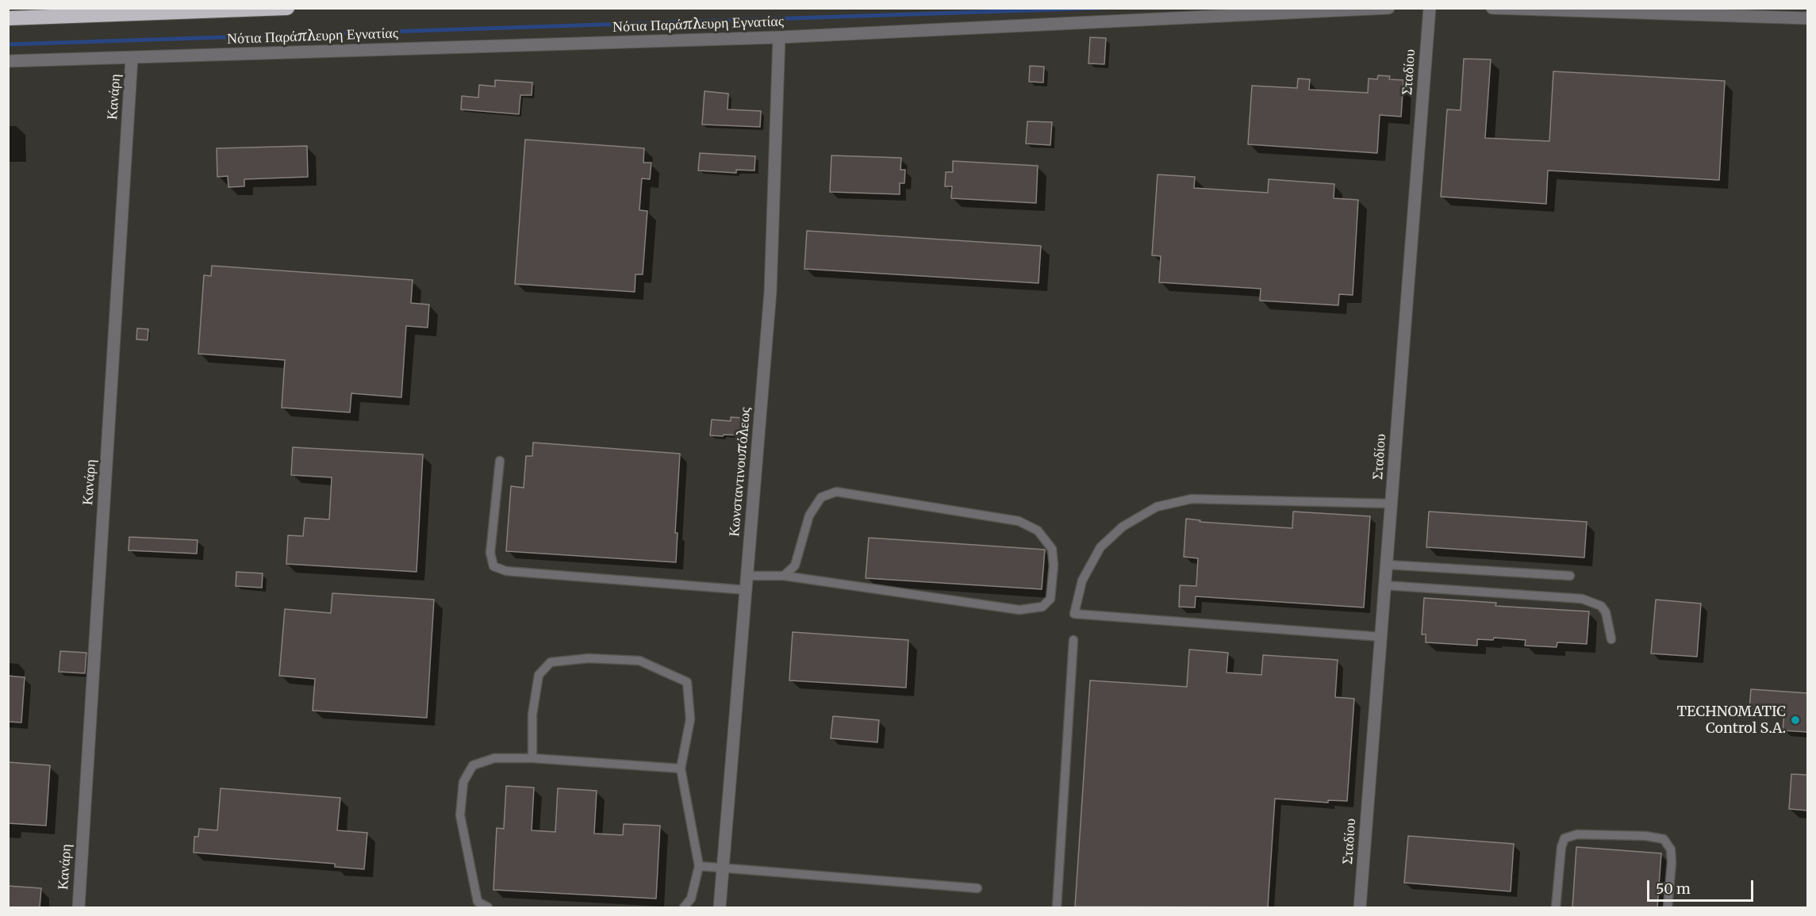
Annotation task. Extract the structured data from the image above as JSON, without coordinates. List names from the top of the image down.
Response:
{
  "streets": {
    "street": [
      "Νότια Παράπλευρη Εγνατίας",
      "Σταδίου",
      "Κανάρη",
      "Κωνσταντινουπόλεως"
    ]
  },
  "crossings": [
    ["Νότια Παράπλευρη Εγνατίας", "Κανάρη"],
    ["Νότια Παράπλευρη Εγνατίας", "Κωνσταντινουπόλεως"]
  ],
  "places": ["TECHNOMATIC Control S.A."],
  "scale_bar": "50 m"
}
